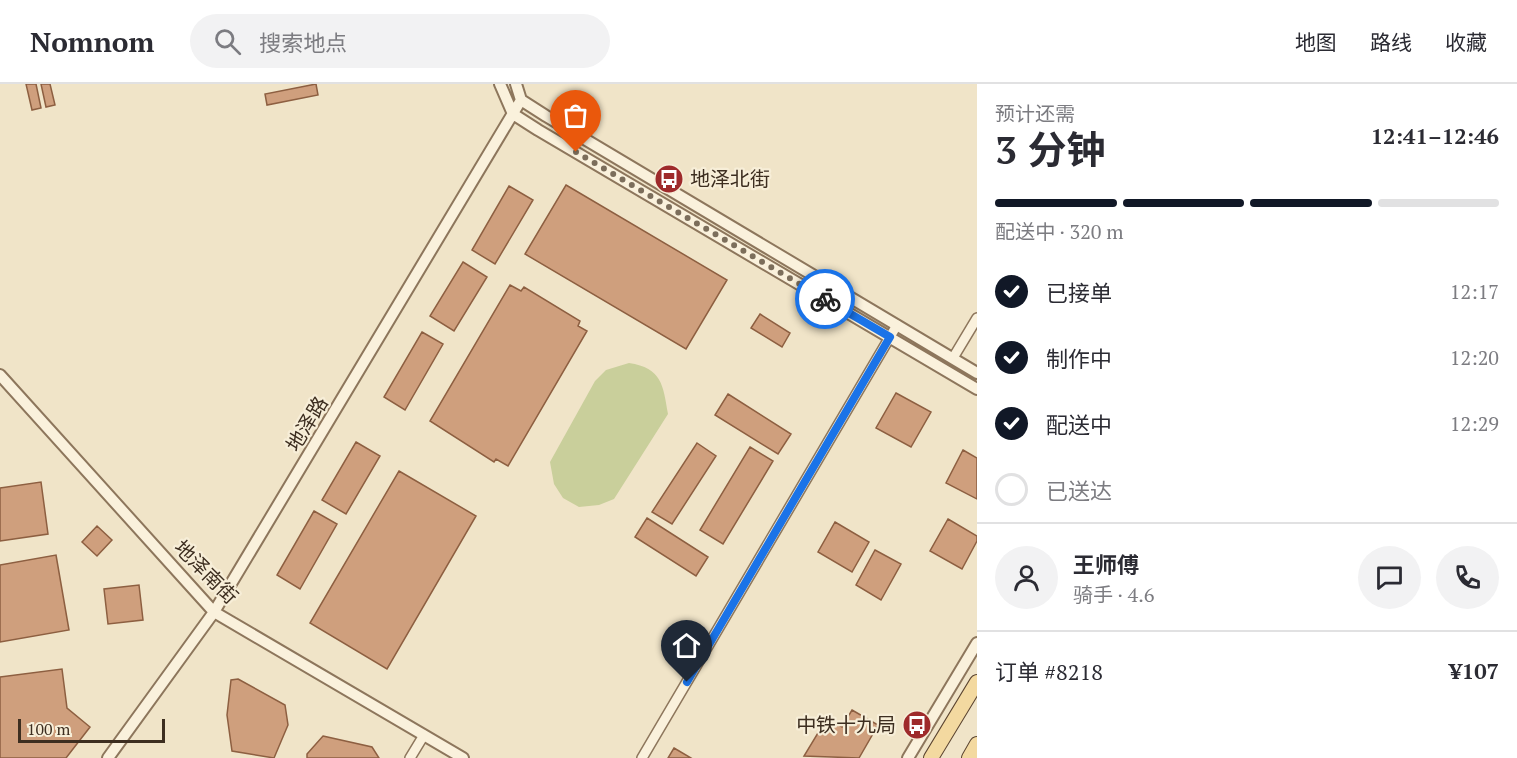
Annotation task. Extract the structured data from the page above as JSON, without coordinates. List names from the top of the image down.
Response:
{
  "streets": {
    "street": ["地泽路", "地泽南街"]
  },
  "crossings": [
    ["地泽路", "地泽南街"]
  ],
  "places": {
    "bus stop": ["地泽北街", "中铁十九局"]
  },
  "scale_bar": "100 m",
  "page": {
    "header": "Nomnom",
    "search": "搜索地点",
    "nav": ["地图", "路线", "收藏"],
    "heading": ["3 分钟", "预计还需", "12:41–12:46"],
    "panel": [
      "王师傅",
      "骑手 · 4.6",
      "订单 #8218",
      "¥107"
    ],
    "bar": "配送中 · 320 m",
    "list": [
      ["已接单", "12:17"],
      ["制作中", "12:20"],
      ["配送中", "12:29"],
      "已送达"
    ],
    "scale": "100 m"
  }
}
